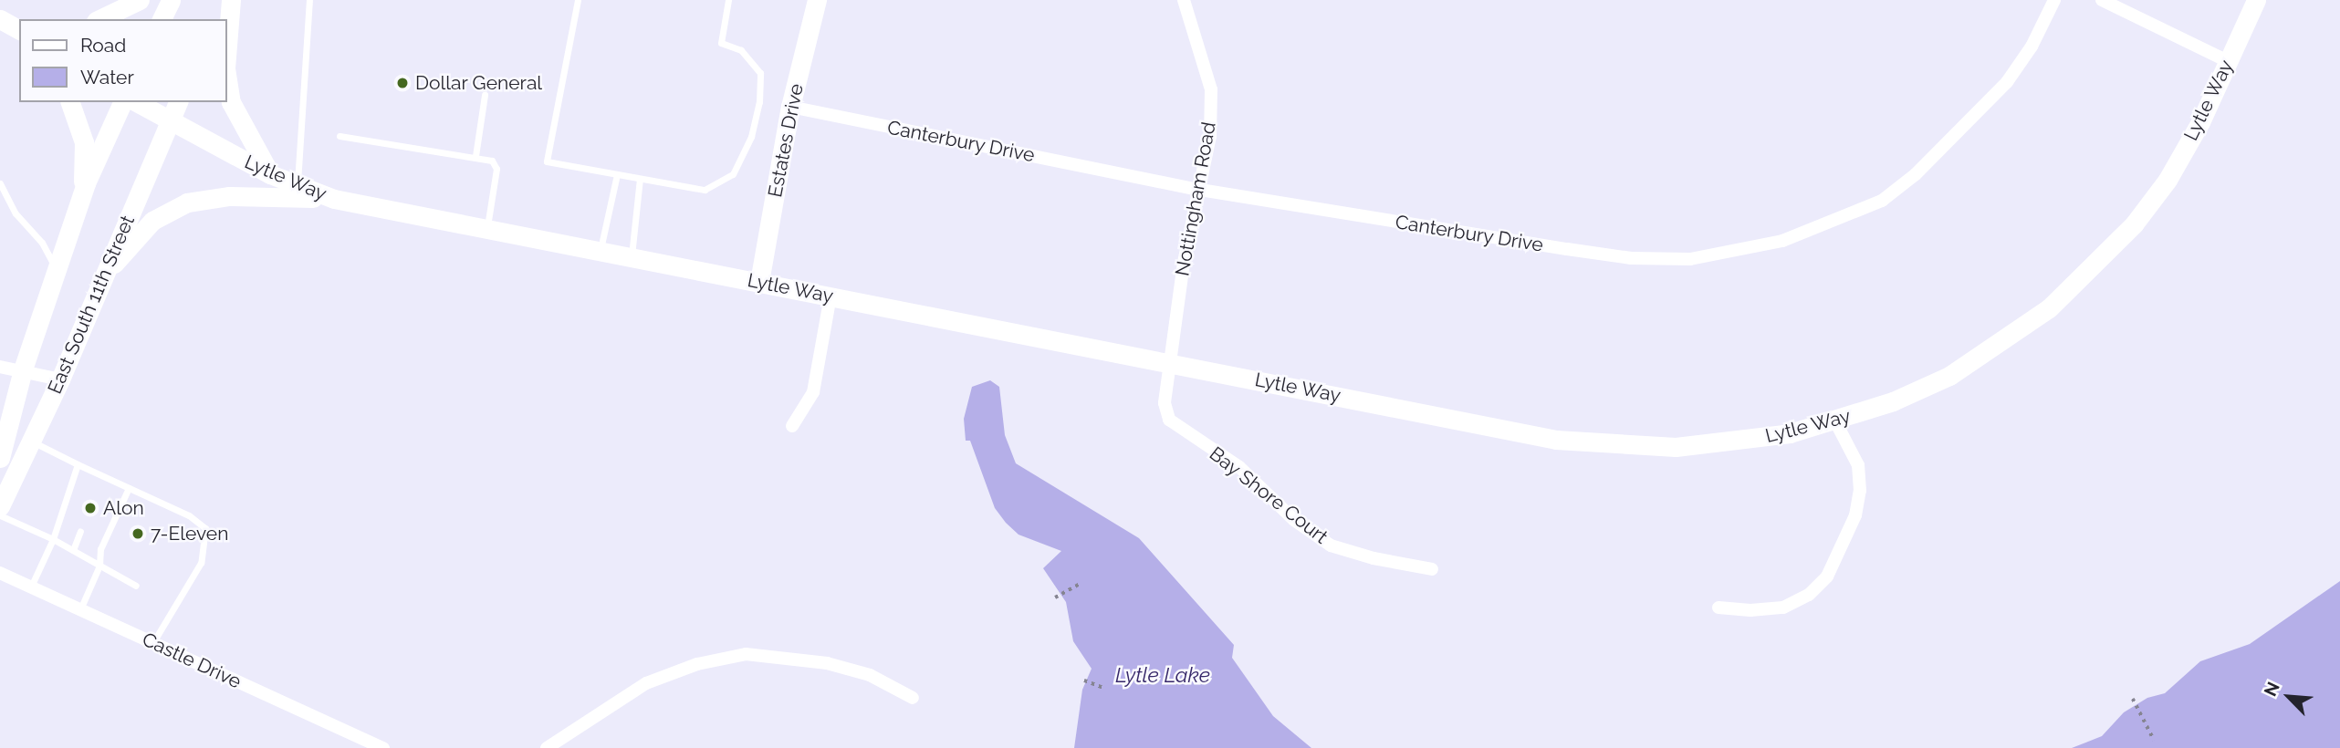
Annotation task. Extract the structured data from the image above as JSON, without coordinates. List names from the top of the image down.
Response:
{
  "streets": {
    "street": [
      "Lytle Way",
      "Estates Drive",
      "Canterbury Drive",
      "Nottingham Road",
      "East South 11th Street",
      "Bay Shore Court",
      "Castle Drive"
    ]
  },
  "crossings": [
    ["Lytle Way", "Estates Drive"],
    ["Lytle Way", "Nottingham Road"],
    ["Lytle Way", "East South 11th Street"],
    ["Lytle Way", "Bay Shore Court"],
    ["Estates Drive", "Canterbury Drive"],
    ["Canterbury Drive", "Nottingham Road"],
    ["Nottingham Road", "Bay Shore Court"]
  ],
  "water": ["Lytle Lake"],
  "places": ["Dollar General", "Alon", "7-Eleven"],
  "legend": ["Road", "Water"],
  "north": "top left"
}
